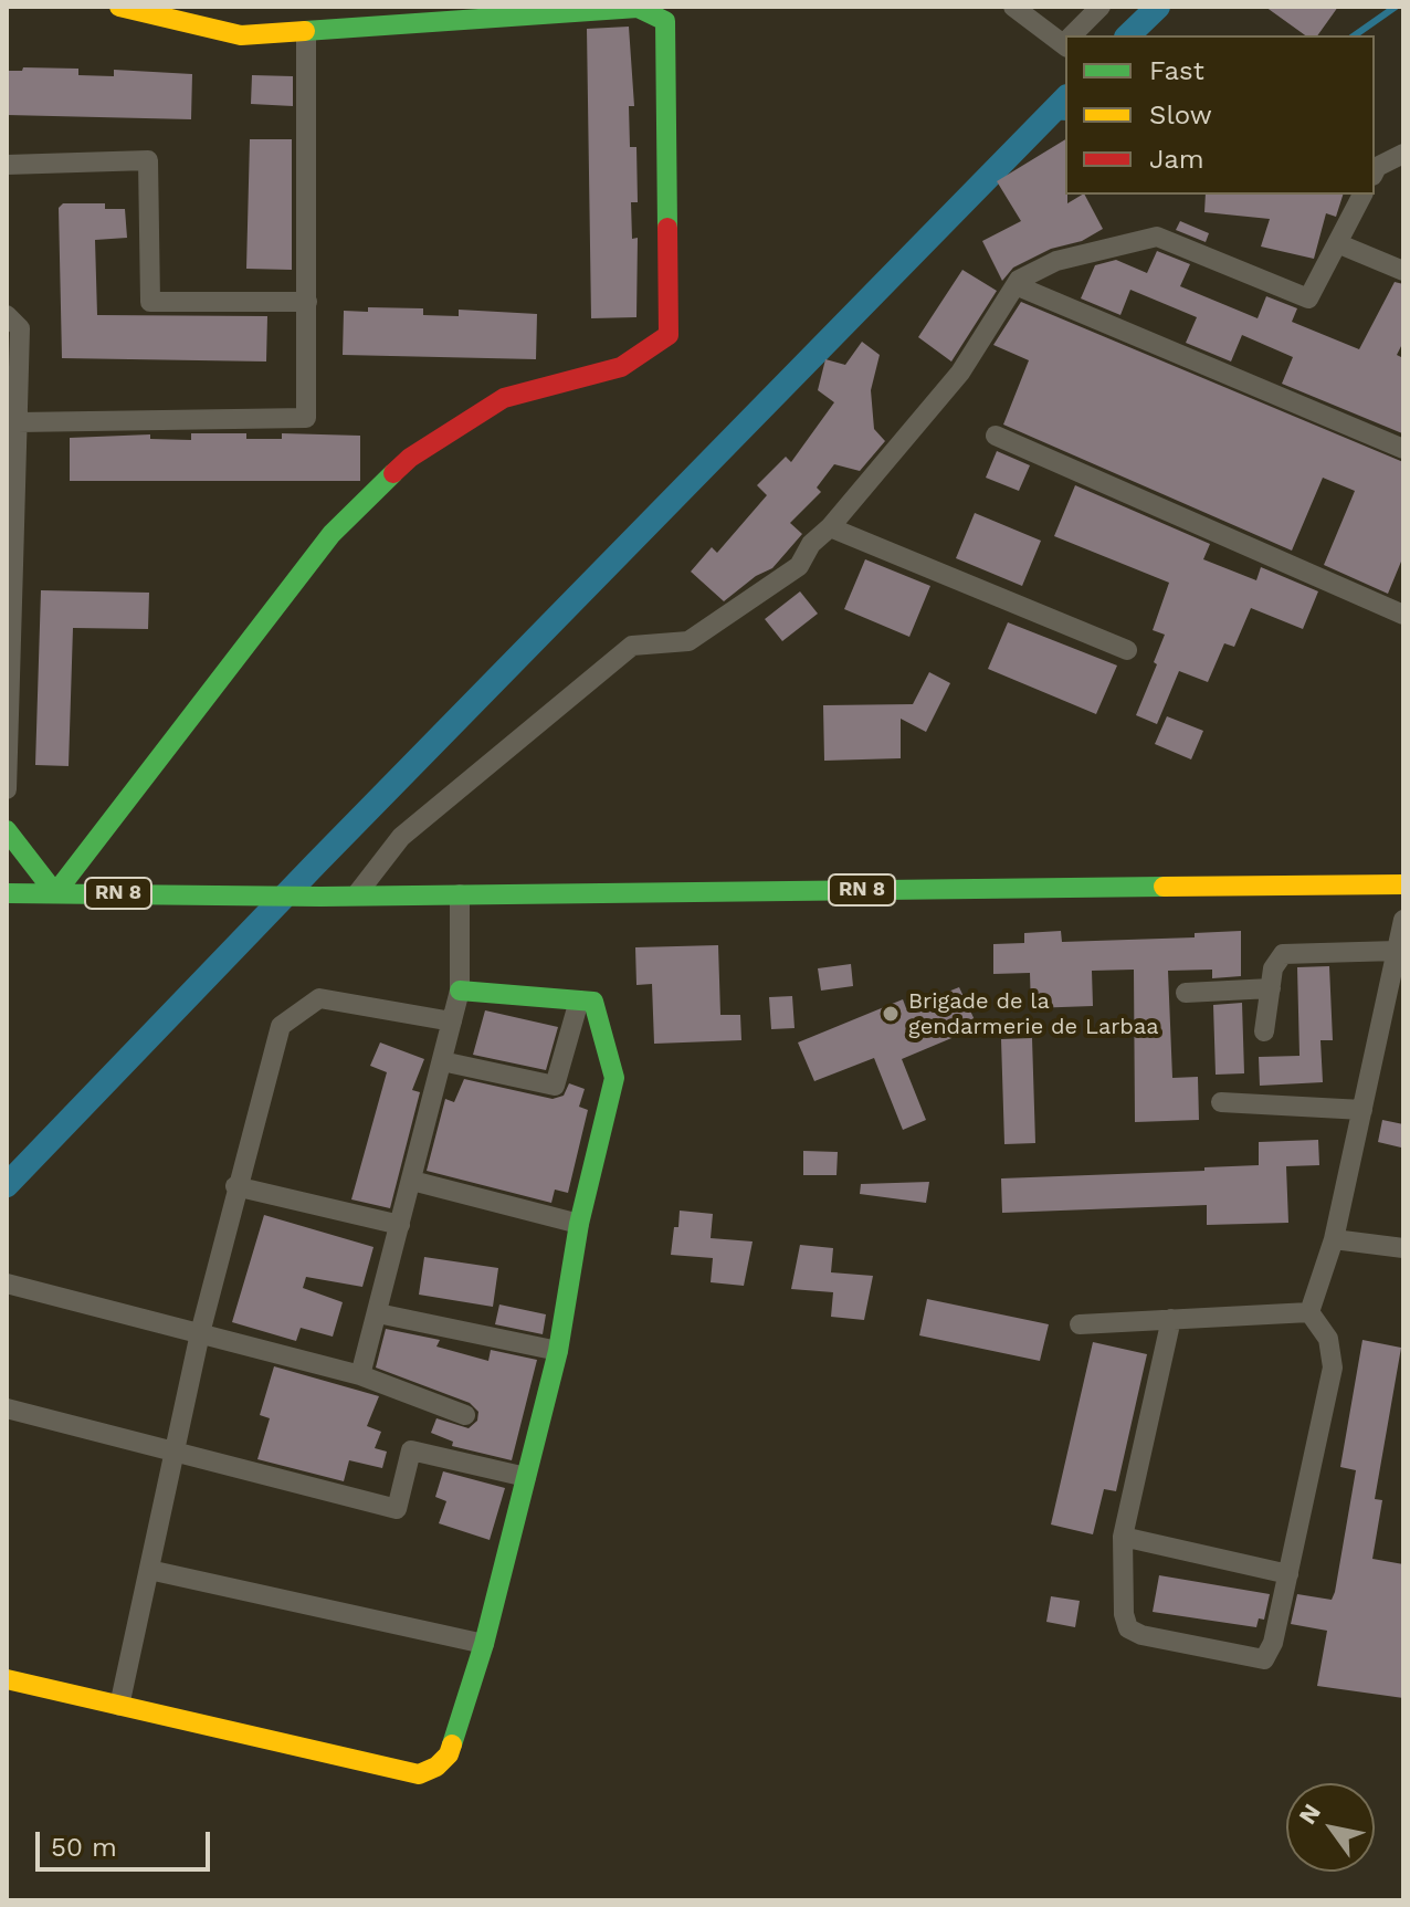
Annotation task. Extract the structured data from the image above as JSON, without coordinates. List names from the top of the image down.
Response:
{
  "streets": {
    "street": ["RN 8"]
  },
  "places": ["Brigade de la gendarmerie de Larbaa"],
  "legend": ["Fast", "Slow", "Jam"],
  "scale_bar": "50 m",
  "north": "top left"
}
